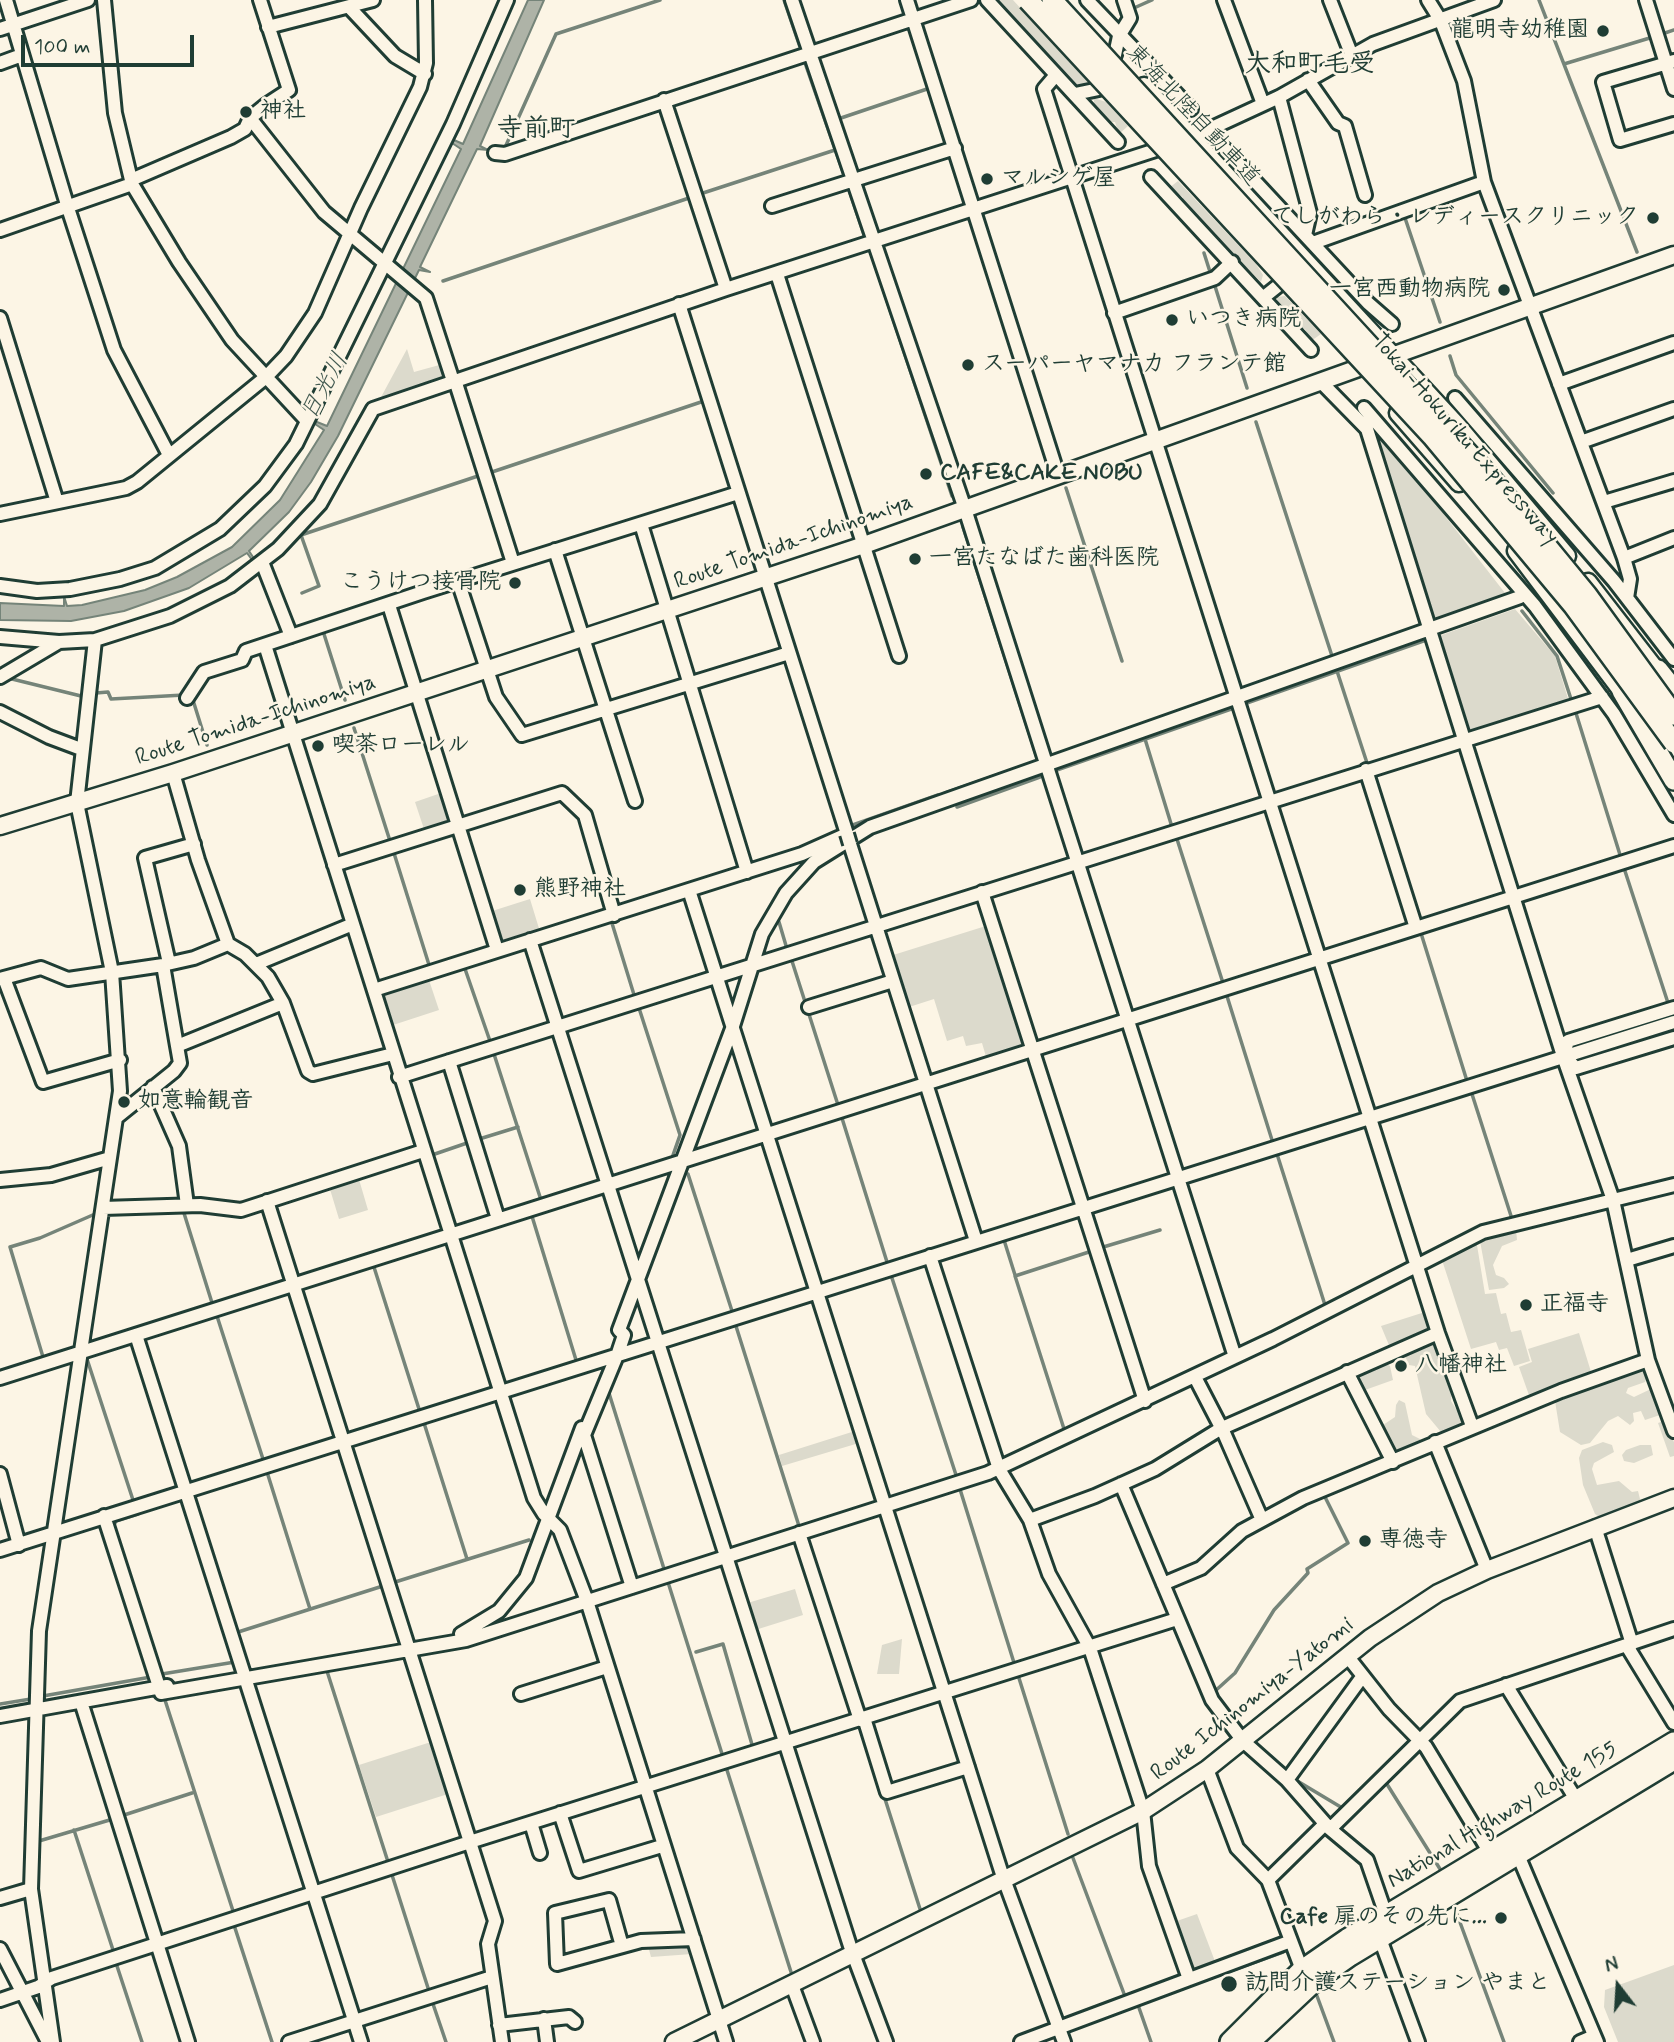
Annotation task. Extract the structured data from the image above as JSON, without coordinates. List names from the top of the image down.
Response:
{
  "streets": {
    "highway": ["東海北陸自動車道", "Tokai-Hokuriku Expressway", "National Highway Route 155"],
    "main road": ["Route Tomida-Ichinomiya", "Route Ichinomiya-Yatomi"]
  },
  "districts": ["大和町毛受", "寺前町"],
  "water": ["日光川"],
  "places": [
    "龍明寺幼稚園",
    "神社",
    "マルシゲ屋",
    "てしがわら・レディースクリニック",
    "一宮西動物病院",
    "いつき病院",
    "スーパーヤマナカ フランテ館",
    "CAFE&CAKE NOBU",
    "一宮たなばた歯科医院",
    "こうけつ接骨院",
    "喫茶ローレル",
    "熊野神社",
    "如意輪観音",
    "正福寺",
    "八幡神社",
    "専徳寺",
    "Cafe 扉のその先に…",
    "訪問介護ステーション やまと"
  ],
  "scale_bar": "100 m",
  "north": "top"
}
